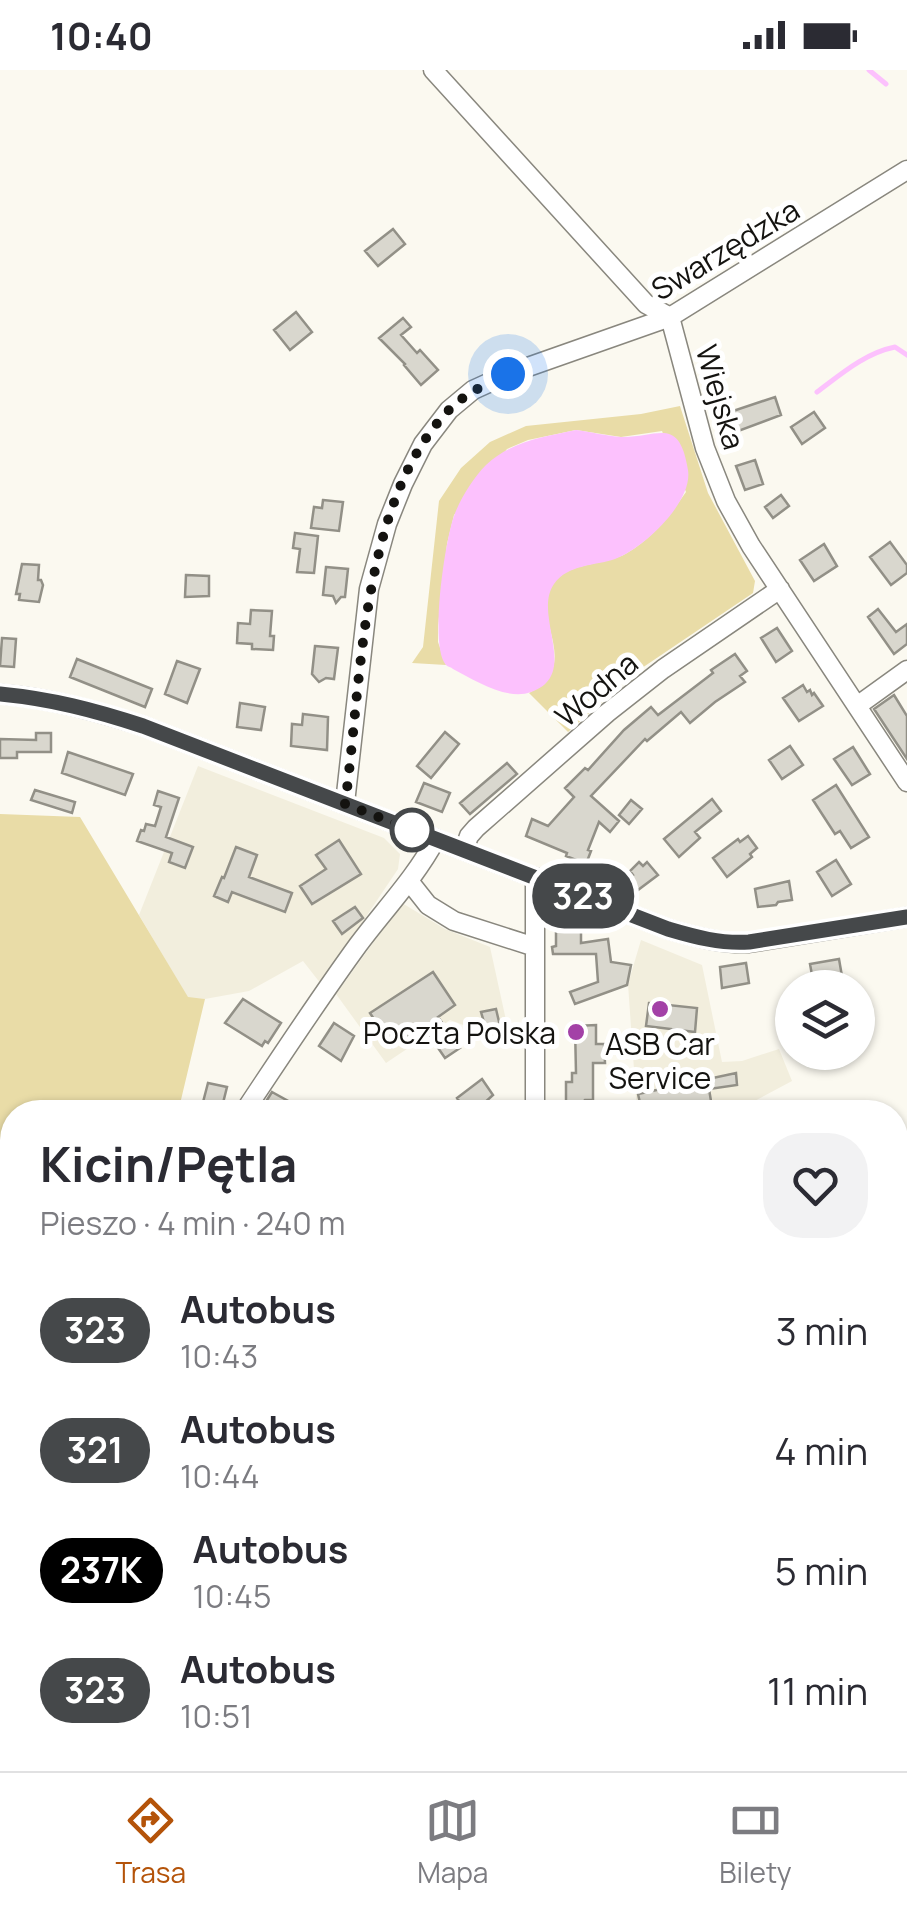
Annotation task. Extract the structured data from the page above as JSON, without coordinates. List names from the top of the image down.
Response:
{
  "streets": {
    "street": ["Swarzędzka", "Wiejska", "Wodna"]
  },
  "crossings": [
    ["Swarzędzka", "Wiejska"],
    ["Wiejska", "Wodna"]
  ],
  "places": ["ASB Car Service", "Poczta Polska"],
  "lines": ["bus line 323"],
  "page": {
    "status": "10:40",
    "on_map": "323",
    "heading": ["Kicin/Pętla", "Pieszo · 4 min · 240 m"],
    "list": [
      {
        "mark": "323",
        "name": "Autobus",
        "note": "10:43",
        "value": "3 min"
      },
      {
        "mark": "321",
        "name": "Autobus",
        "note": "10:44",
        "value": "4 min"
      },
      {
        "mark": "237K",
        "name": "Autobus",
        "note": "10:45",
        "value": "5 min"
      },
      {
        "mark": "323",
        "name": "Autobus",
        "note": "10:51",
        "value": "11 min"
      }
    ],
    "tabs": ["Trasa", "Mapa", "Bilety"]
  }
}
